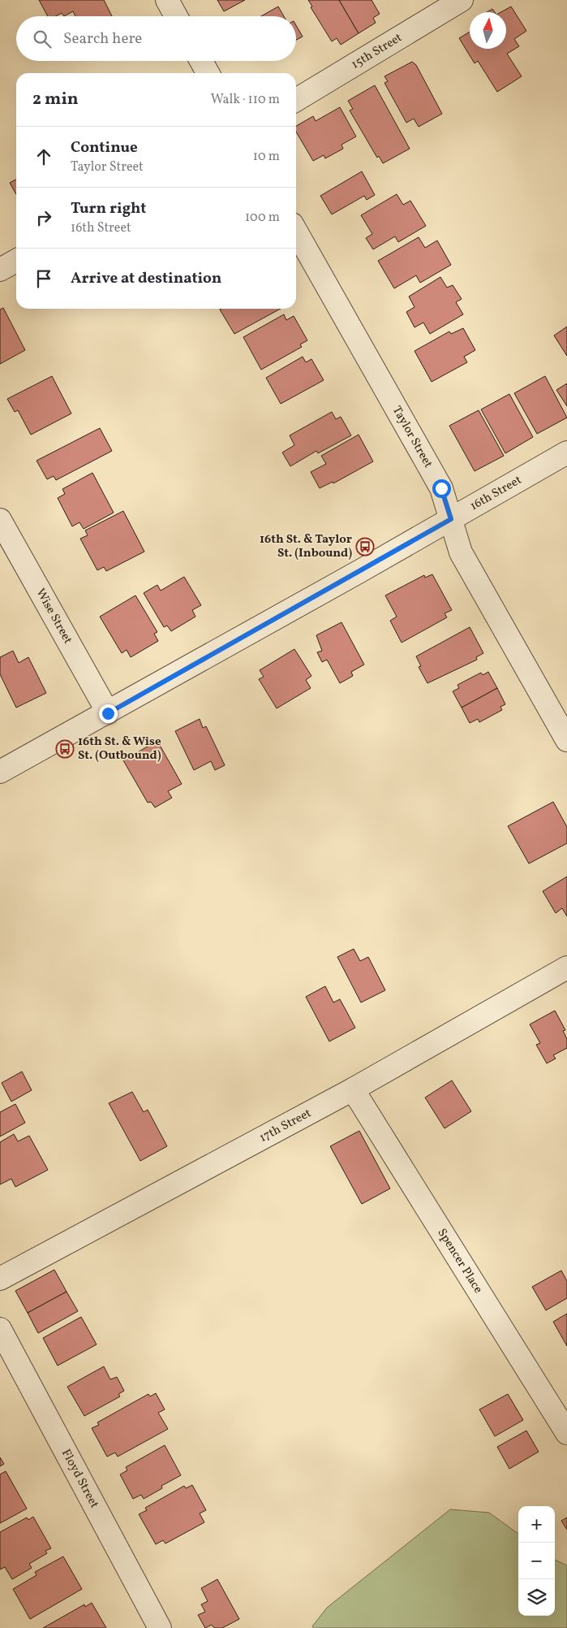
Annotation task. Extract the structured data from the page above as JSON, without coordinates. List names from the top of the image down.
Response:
{
  "streets": {
    "street": [
      "15th Street",
      "Taylor Street",
      "16th Street",
      "Wise Street",
      "17th Street",
      "Spencer Place",
      "Floyd Street"
    ]
  },
  "crossings": [
    ["Taylor Street", "16th Street"],
    ["16th Street", "Wise Street"],
    ["17th Street", "Spencer Place"]
  ],
  "places": {
    "bus stop": ["16th St. & Taylor St. (Inbound)", "16th St. & Wise St. (Outbound)"]
  },
  "north": "top",
  "page": {
    "search": "Search here",
    "heading": ["2 min", "Walk · 110 m"],
    "list": [
      ["Continue", "Taylor Street", "10 m"],
      ["Turn right", "16th Street", "100 m"],
      "Arrive at destination"
    ],
    "map_buttons": ["+", "−"]
  }
}
